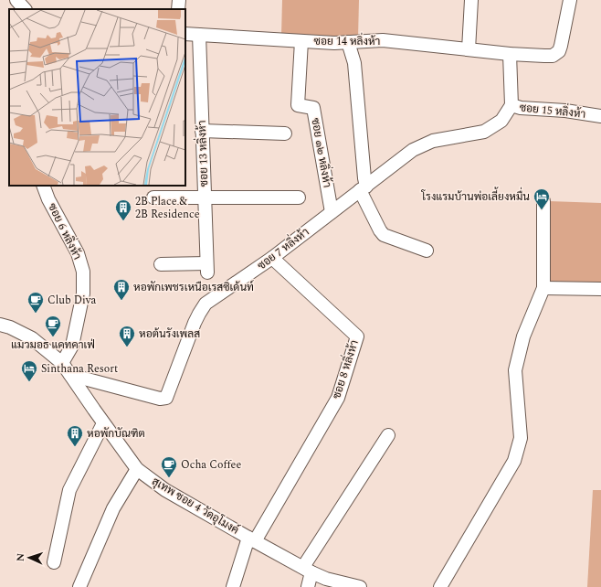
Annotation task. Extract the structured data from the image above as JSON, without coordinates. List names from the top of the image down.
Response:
{
  "streets": {
    "street": [
      "ซอย 14 หลิ่งห้า",
      "ซอย 15 หลิ่งห้า",
      "ซอย ๑๒ หลิ่งห้า",
      "ซอย 13 หลิ่งห้า",
      "ซอย 6 หลิ่งห้า",
      "ซอย 7 หลิ่งห้า",
      "ซอย 8 หลิ่งห้า",
      "สุเทพ ซอย 4 วัดอุโมงค์"
    ]
  },
  "crossings": [
    ["ซอย 14 หลิ่งห้า", "ซอย 15 หลิ่งห้า"],
    ["ซอย 14 หลิ่งห้า", "ซอย ๑๒ หลิ่งห้า"],
    ["ซอย 14 หลิ่งห้า", "ซอย 13 หลิ่งห้า"],
    ["ซอย 15 หลิ่งห้า", "ซอย 7 หลิ่งห้า"],
    ["ซอย ๑๒ หลิ่งห้า", "ซอย 7 หลิ่งห้า"],
    ["ซอย 6 หลิ่งห้า", "สุเทพ ซอย 4 วัดอุโมงค์"],
    ["ซอย 7 หลิ่งห้า", "ซอย 8 หลิ่งห้า"],
    ["ซอย 7 หลิ่งห้า", "สุเทพ ซอย 4 วัดอุโมงค์"],
    ["ซอย 8 หลิ่งห้า", "สุเทพ ซอย 4 วัดอุโมงค์"]
  ],
  "places": {
    "hotel": ["โรงแรมบ้านพ่อเลี้ยงหมื่น", "Sinthana Resort"],
    "building": [
      "2B Place & 2B Residence",
      "หอพักเพชรเหนือเรสซิเด้นท์",
      "หอต้นรังเพลส",
      "หอพักบัณฑิต"
    ],
    "cafe": ["Club Diva", "แมวมอธ แคทคาเฟ่", "Ocha Coffee"]
  },
  "north": "left"
}
